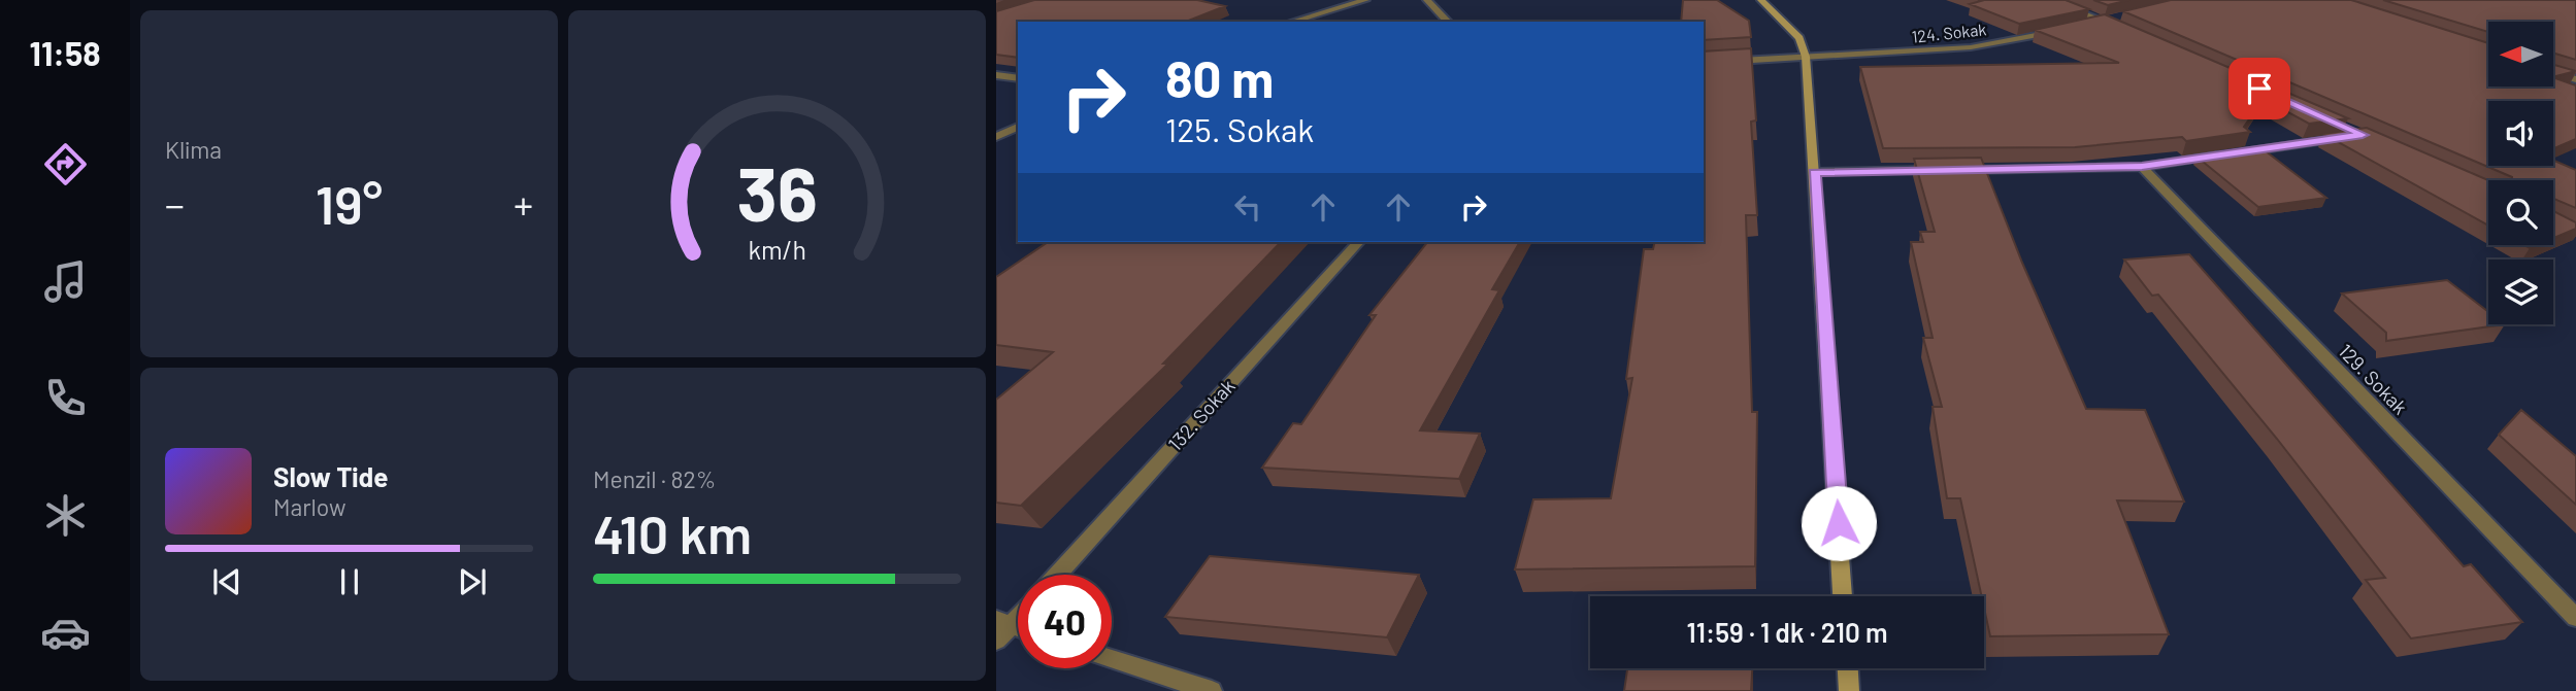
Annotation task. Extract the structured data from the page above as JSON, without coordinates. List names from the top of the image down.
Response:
{
  "streets": {
    "street": ["124. Sokak", "129. Sokak", "132. Sokak"]
  },
  "north": "left",
  "page": {
    "tabs": "11:58",
    "tile": [
      "Klima",
      ["Menzil · 82%", "410 km"]
    ],
    "turn": ["80 m", "125. Sokak"],
    "heat": ["−", "19°", "+"],
    "song": ["Slow Tide", "Marlow"],
    "limit": "40",
    "trip": "11:59 · 1 dk · 210 m",
    "gauge": ["36", "km/h"]
  }
}
